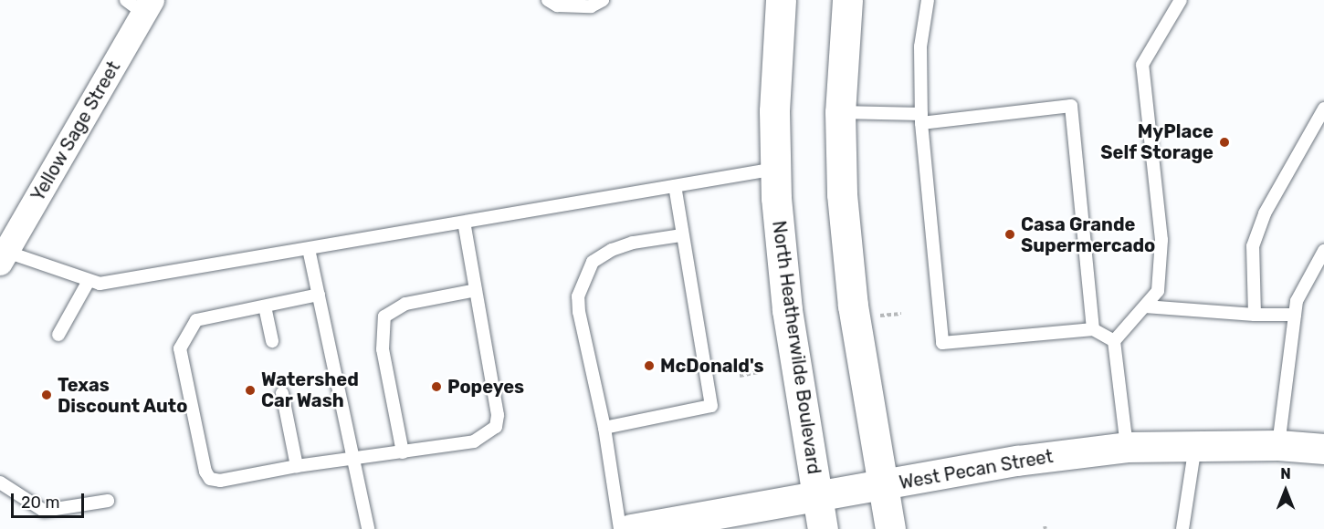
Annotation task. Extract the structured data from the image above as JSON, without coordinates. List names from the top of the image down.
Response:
{
  "streets": {
    "main road": ["North Heatherwilde Boulevard", "West Pecan Street"],
    "street": ["Yellow Sage Street"]
  },
  "crossings": [
    ["North Heatherwilde Boulevard", "West Pecan Street"]
  ],
  "places": [
    "MyPlace Self Storage",
    "Casa Grande Supermercado",
    "McDonald's",
    "Popeyes",
    "Watershed Car Wash",
    "Texas Discount Auto"
  ],
  "scale_bar": "20 m",
  "north": "top"
}
